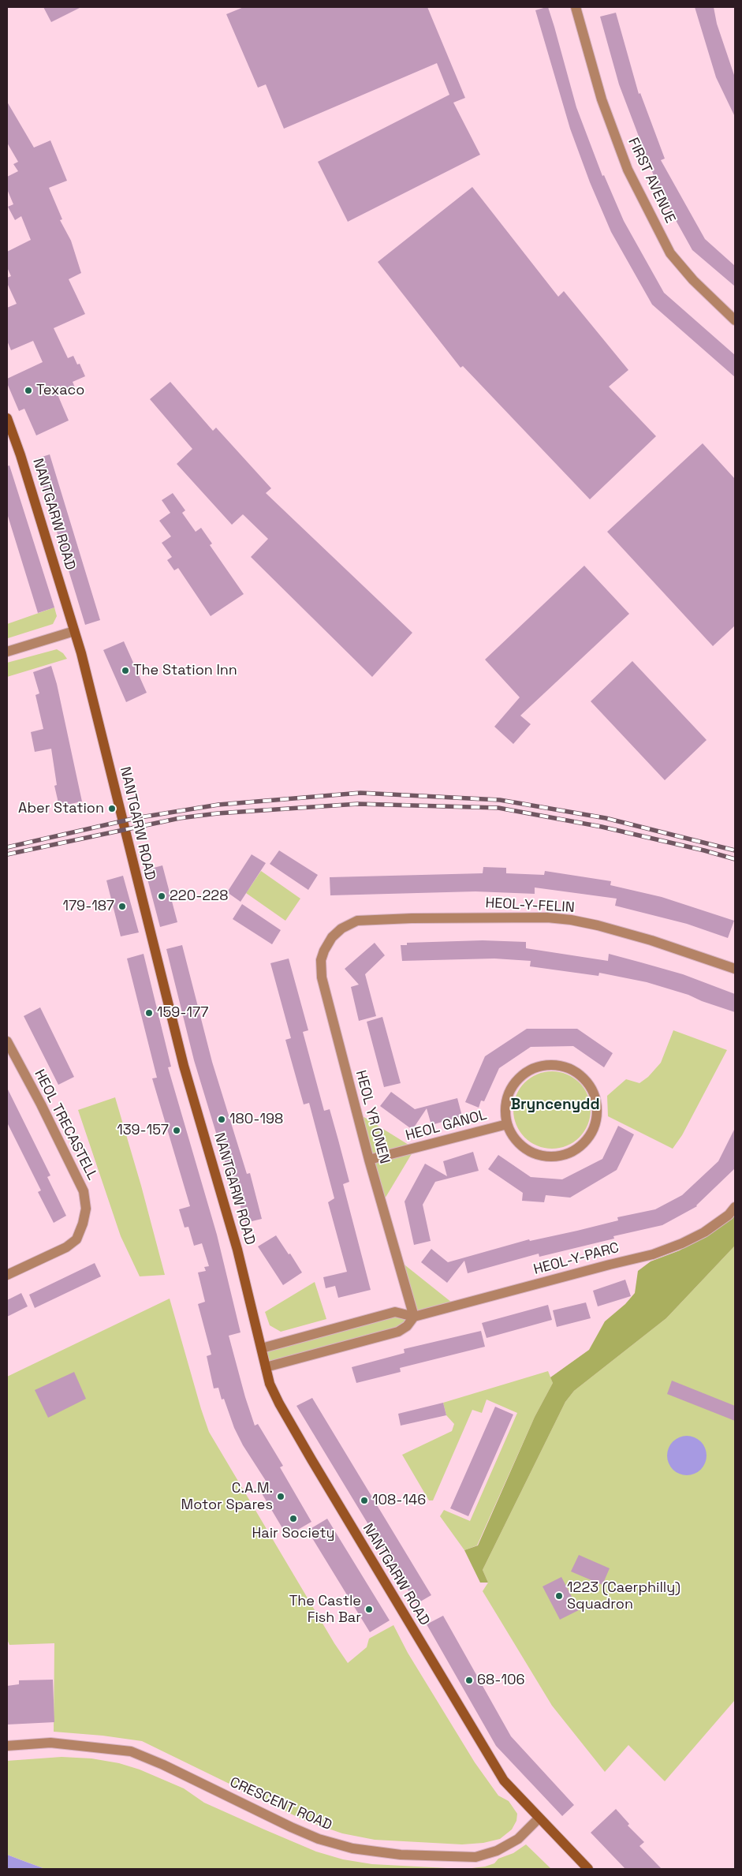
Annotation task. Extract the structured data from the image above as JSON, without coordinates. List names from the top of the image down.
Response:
{
  "streets": {
    "main road": ["NANTGARW ROAD"],
    "street": [
      "FIRST AVENUE",
      "HEOL-Y-FELIN",
      "HEOL YR ONEN",
      "HEOL TRECASTELL",
      "HEOL GANOL",
      "HEOL-Y-PARC",
      "CRESCENT ROAD"
    ]
  },
  "crossings": [
    ["NANTGARW ROAD", "HEOL-Y-PARC"],
    ["NANTGARW ROAD", "CRESCENT ROAD"],
    ["HEOL-Y-FELIN", "HEOL YR ONEN"],
    ["HEOL YR ONEN", "HEOL GANOL"],
    ["HEOL YR ONEN", "HEOL-Y-PARC"]
  ],
  "districts": ["Bryncenydd"],
  "places": [
    "Texaco",
    "The Station Inn",
    "Aber Station",
    "220-228",
    "179-187",
    "159-177",
    "180-198",
    "139-157",
    "C.A.M. Motor Spares",
    "108-146",
    "Hair Society",
    "1223 (Caerphilly) Squadron",
    "The Castle Fish Bar",
    "68-106"
  ]
}
